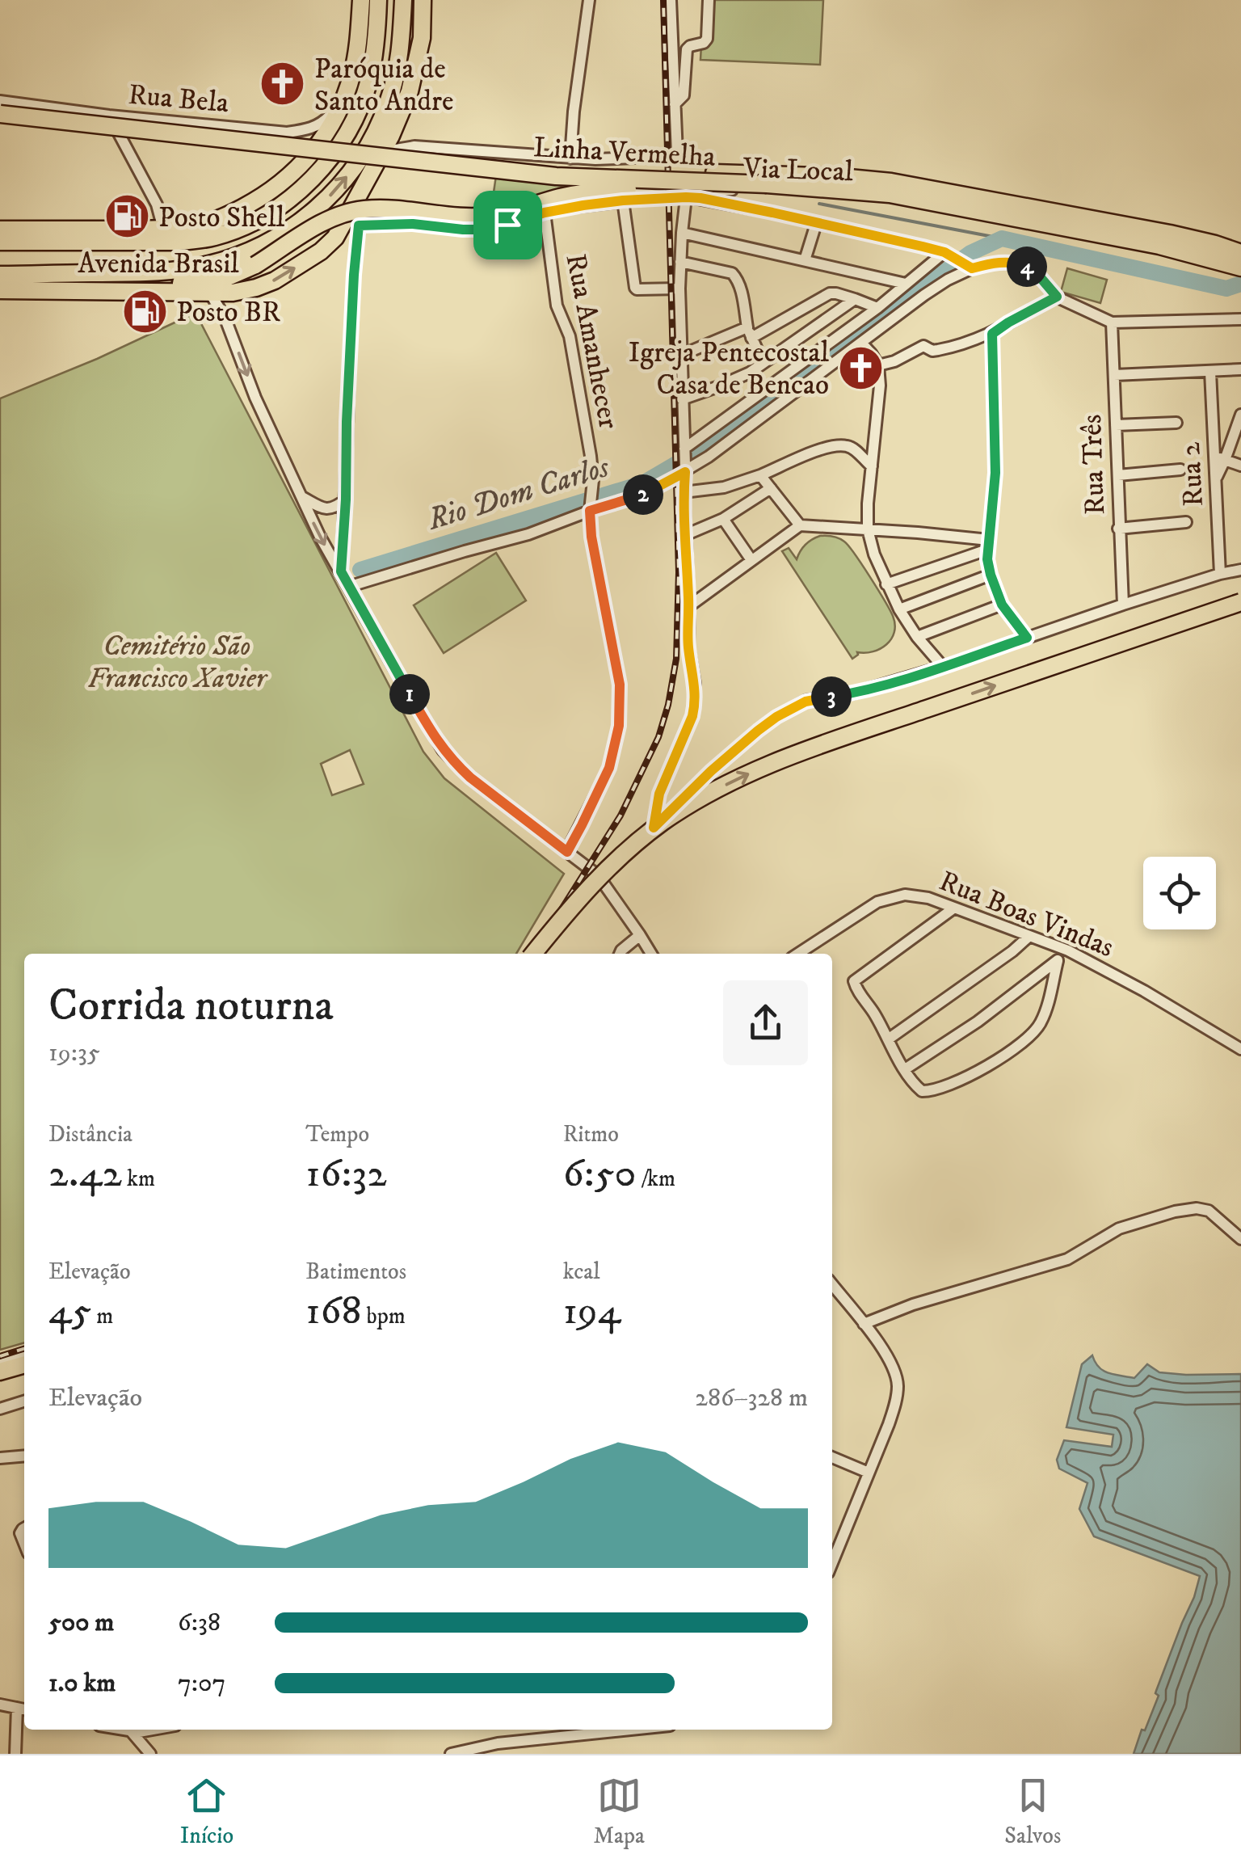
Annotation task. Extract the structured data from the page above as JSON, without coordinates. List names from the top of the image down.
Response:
{
  "streets": {
    "highway": ["Linha Vermelha", "Avenida Brasil"],
    "street": [
      "Rua Bela",
      "Via Local",
      "Rua Amanhecer",
      "Rua Três",
      "Rua 2",
      "Rua Boas Vindas"
    ]
  },
  "crossings": [
    ["Rua Bela", "Linha Vermelha"],
    ["Rua Bela", "Avenida Brasil"],
    ["Linha Vermelha", "Via Local"]
  ],
  "water": ["Rio Dom Carlos"],
  "parks": ["Cemitério São Francisco Xavier"],
  "places": {
    "church": ["Paróquia de Santo Andre", "Igreja Pentecostal Casa de Bencao"],
    "fuel station": ["Posto Shell", "Posto BR"]
  },
  "page": {
    "pins": [
      "4",
      "2",
      "1",
      "3"
    ],
    "heading": ["Corrida noturna", "19:35"],
    "stats": [
      ["Distância", "2.42 km"],
      ["Tempo", "16:32"],
      ["Ritmo", "6:50 /km"],
      ["Elevação", "45 m"],
      ["Batimentos", "168 bpm"],
      ["kcal", "194"]
    ],
    "chart": ["Elevação", "286–328 m"],
    "list": [
      {
        "name": "500 m",
        "note": "6:38"
      },
      {
        "name": "1.0 km",
        "note": "7:07"
      }
    ],
    "tabs": ["Início", "Mapa", "Salvos"]
  }
}
